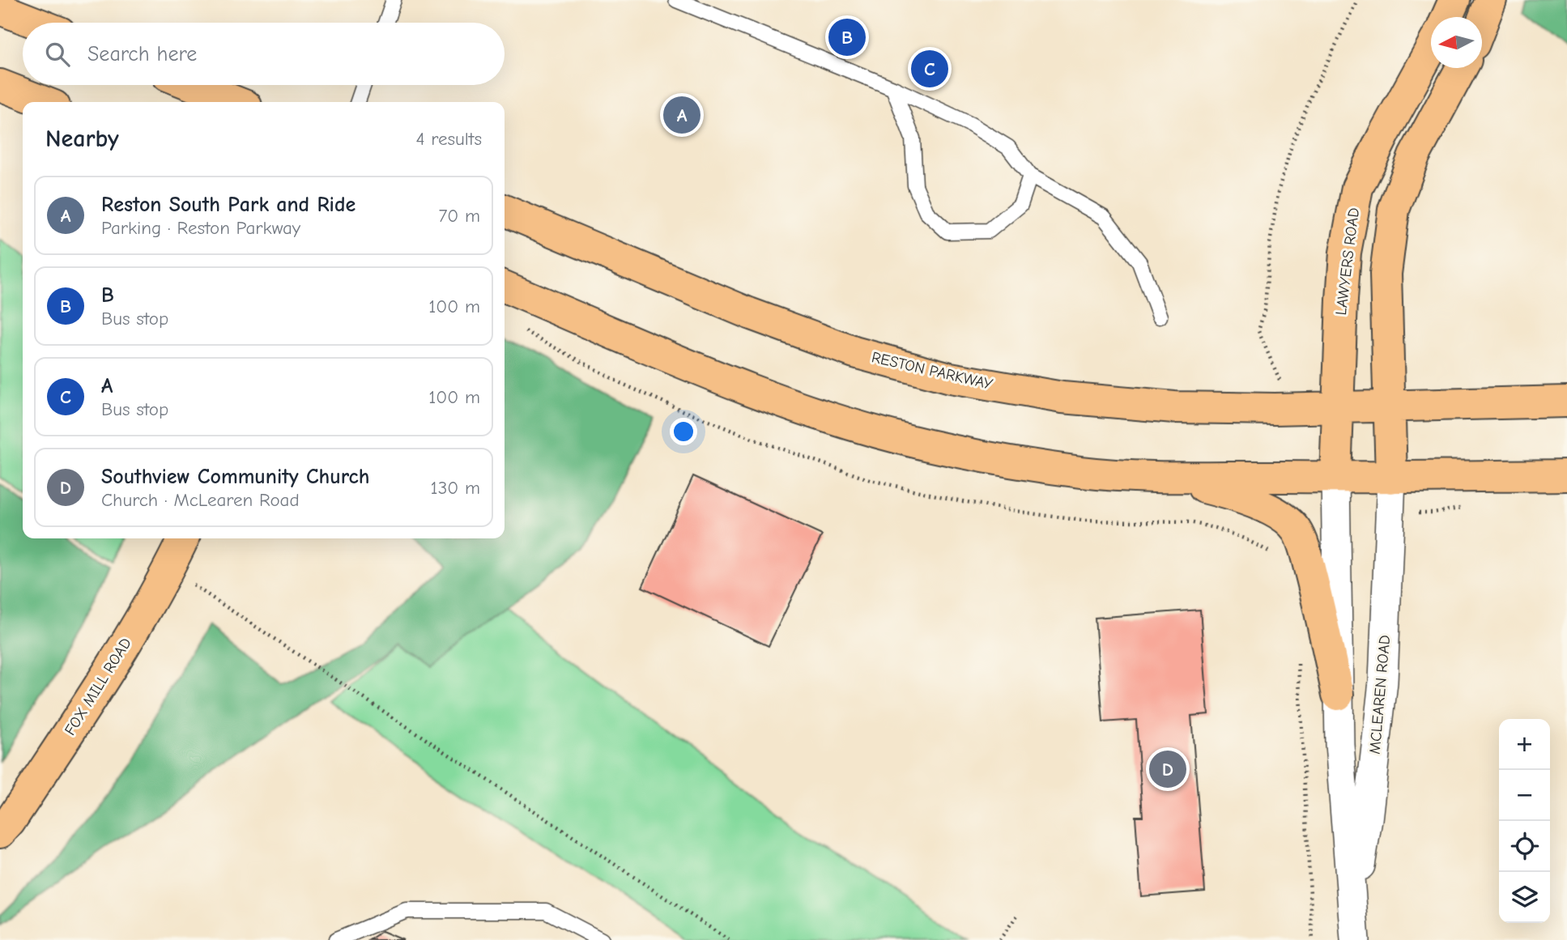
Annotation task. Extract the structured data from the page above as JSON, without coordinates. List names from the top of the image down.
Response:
{
  "streets": {
    "main road": ["LAWYERS ROAD", "RESTON PARKWAY", "FOX MILL ROAD"],
    "street": ["MCLEAREN ROAD"]
  },
  "crossings": [
    ["LAWYERS ROAD", "RESTON PARKWAY"],
    ["LAWYERS ROAD", "MCLEAREN ROAD"]
  ],
  "north": "left",
  "page": {
    "pins": [
      "B",
      "C",
      "A",
      "D"
    ],
    "search": "Search here",
    "heading": ["Nearby", "4 results"],
    "list": [
      {
        "mark": "A",
        "name": "Reston South Park and Ride",
        "note": "Parking · Reston Parkway",
        "value": "70 m"
      },
      {
        "mark": "B",
        "name": "B",
        "note": "Bus stop",
        "value": "100 m"
      },
      {
        "mark": "C",
        "name": "A",
        "note": "Bus stop",
        "value": "100 m"
      },
      {
        "mark": "D",
        "name": "Southview Community Church",
        "note": "Church · McLearen Road",
        "value": "130 m"
      }
    ],
    "map_buttons": ["+", "−"]
  }
}
